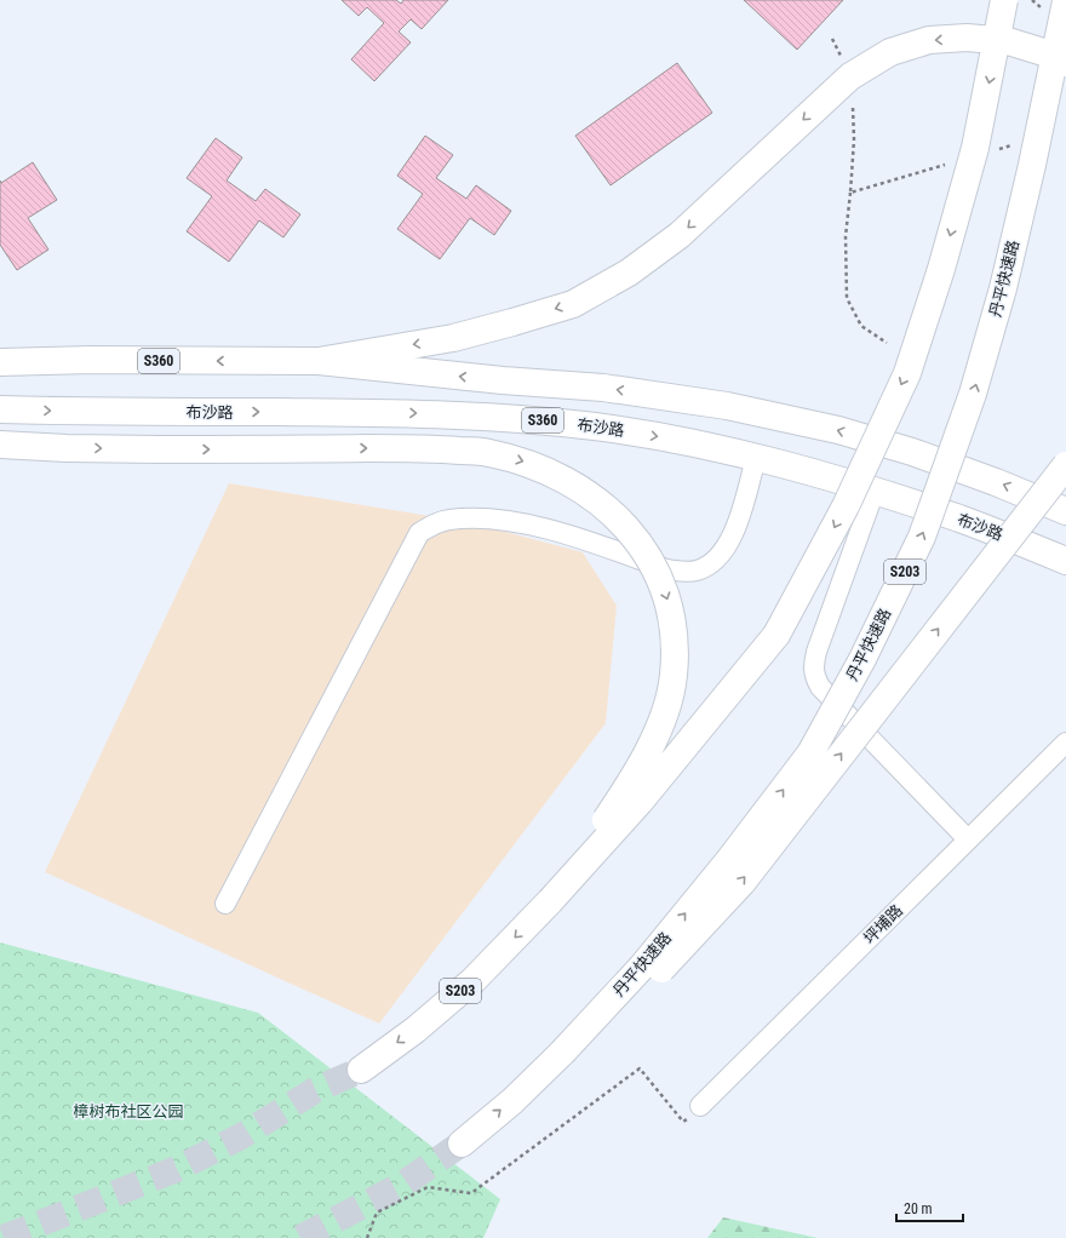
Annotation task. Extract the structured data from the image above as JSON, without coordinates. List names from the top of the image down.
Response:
{
  "streets": {
    "main road": [
      "丹平快速路",
      "S360",
      "布沙路",
      "S203"
    ],
    "street": ["坪埔路"]
  },
  "parks": ["樟树布社区公园"],
  "scale_bar": "20 m"
}
